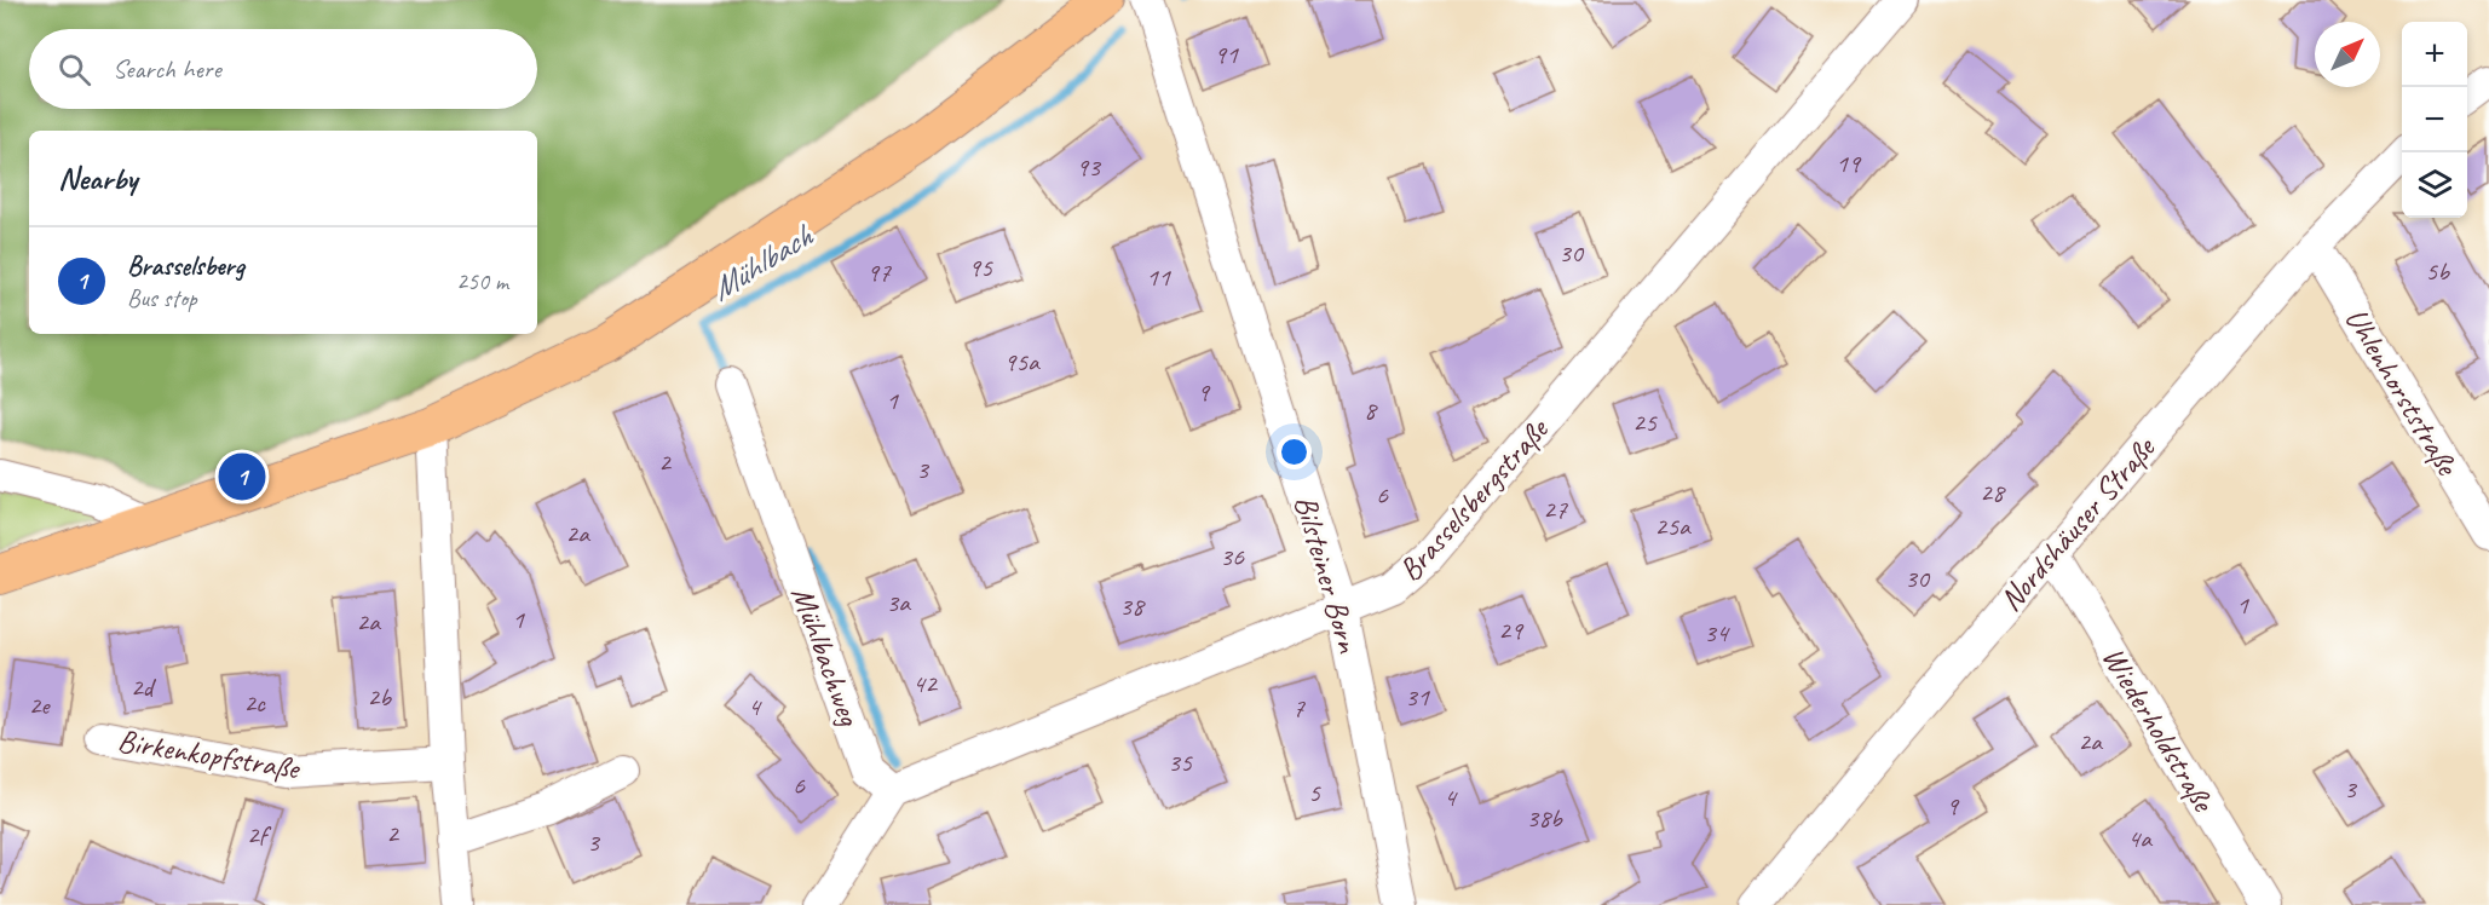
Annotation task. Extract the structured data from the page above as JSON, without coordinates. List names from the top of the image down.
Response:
{
  "streets": {
    "street": [
      "Uhlenhorststraße",
      "Brasselsbergstraße",
      "Nordshäuser Straße",
      "Bilsteiner Born",
      "Mühlbachweg",
      "Wiederholdstraße",
      "Birkenkopfstraße"
    ]
  },
  "crossings": [
    ["Uhlenhorststraße", "Nordshäuser Straße"],
    ["Brasselsbergstraße", "Bilsteiner Born"],
    ["Brasselsbergstraße", "Mühlbachweg"],
    ["Nordshäuser Straße", "Wiederholdstraße"]
  ],
  "water": ["Mühlbach"],
  "house_numbers": [
    "91",
    "19",
    "93",
    "30",
    "95",
    "5b",
    "97",
    "11",
    "95a",
    "9",
    "1",
    "8",
    "25",
    "2",
    "3",
    "28",
    "6",
    "27",
    "25a",
    "2a",
    "36",
    "30",
    "3a",
    "1",
    "38",
    "1",
    "2a",
    "29",
    "34",
    "42",
    "2d",
    "2b",
    "31",
    "2c",
    "2e",
    "4",
    "7",
    "2a",
    "35",
    "6",
    "3",
    "5",
    "4",
    "9",
    "38b",
    "2",
    "2f",
    "4a",
    "3"
  ],
  "north": "top right",
  "page": {
    "map_buttons": ["+", "−"],
    "search": "Search here",
    "heading": "Nearby",
    "list": [
      {
        "mark": "1",
        "name": "Brasselsberg",
        "note": "Bus stop",
        "value": "250 m"
      }
    ],
    "pins": "1"
  }
}
